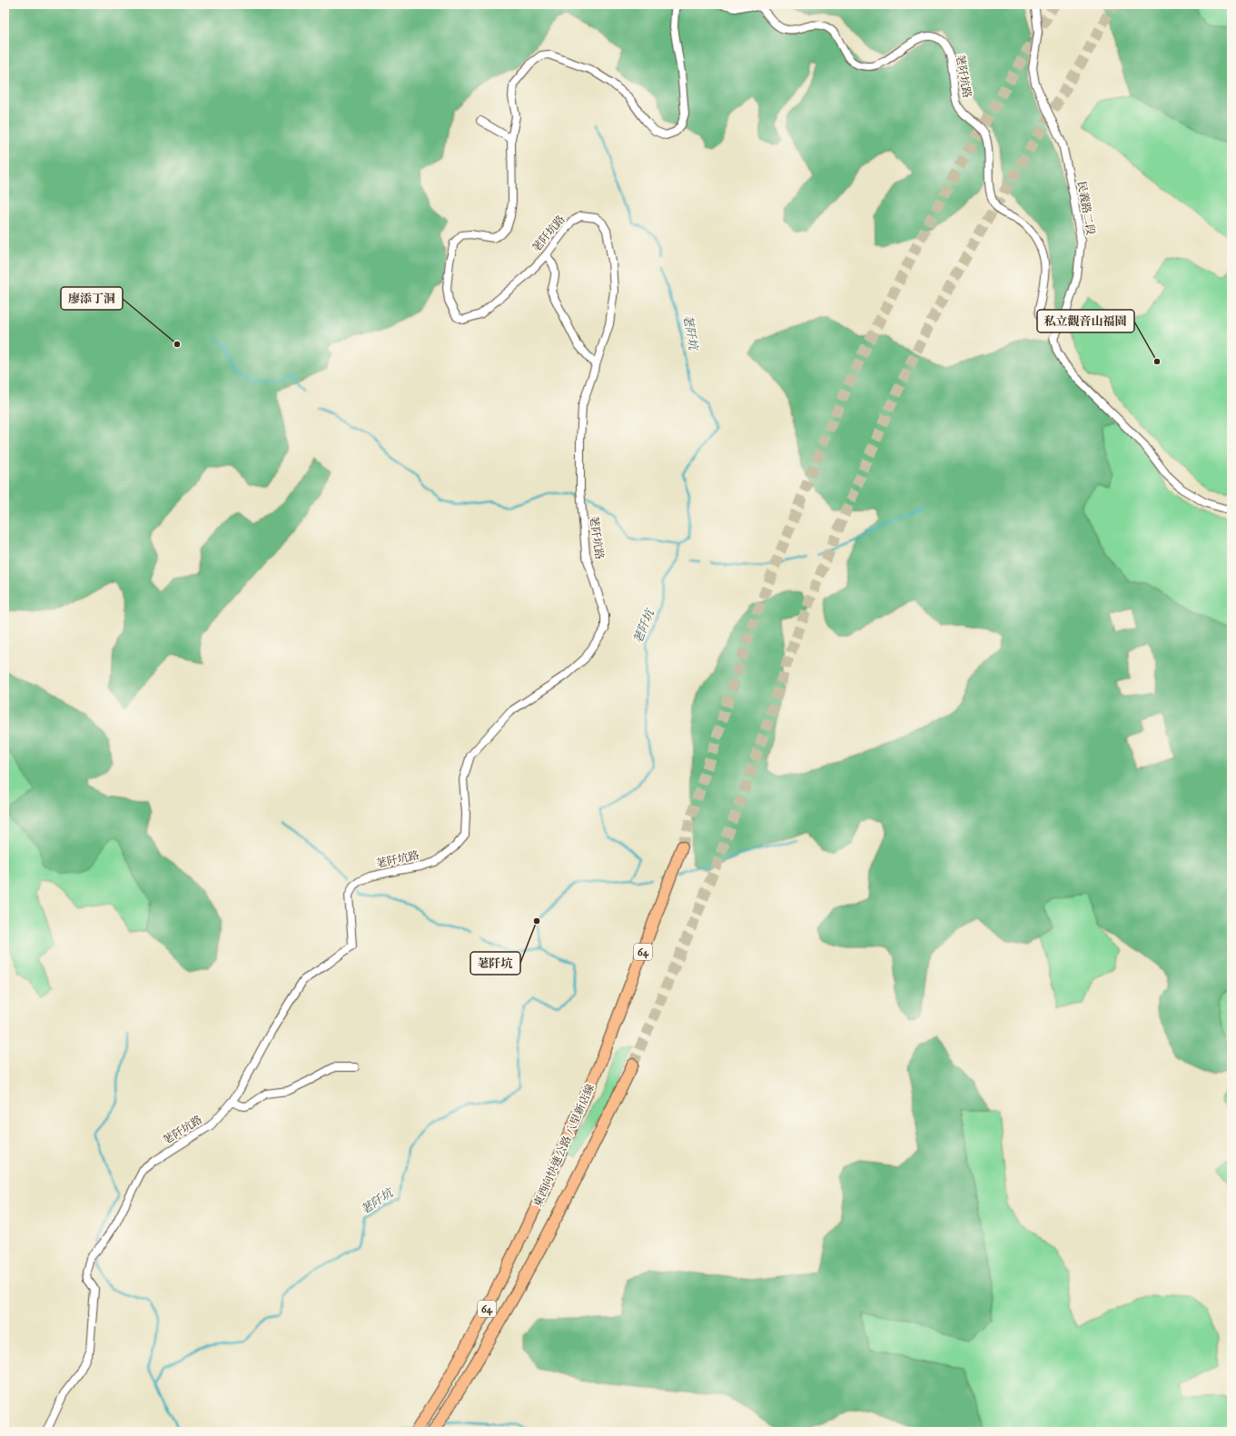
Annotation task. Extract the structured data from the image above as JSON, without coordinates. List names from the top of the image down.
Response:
{
  "streets": {
    "highway": ["64", "東西向快速公路 八里新店線"],
    "street": ["荖阡坑路", "民義路二段"]
  },
  "crossings": [
    ["荖阡坑路", "民義路二段"]
  ],
  "water": ["荖阡坑"],
  "places": ["廖添丁洞", "私立觀音山福園", "荖阡坑"]
}
